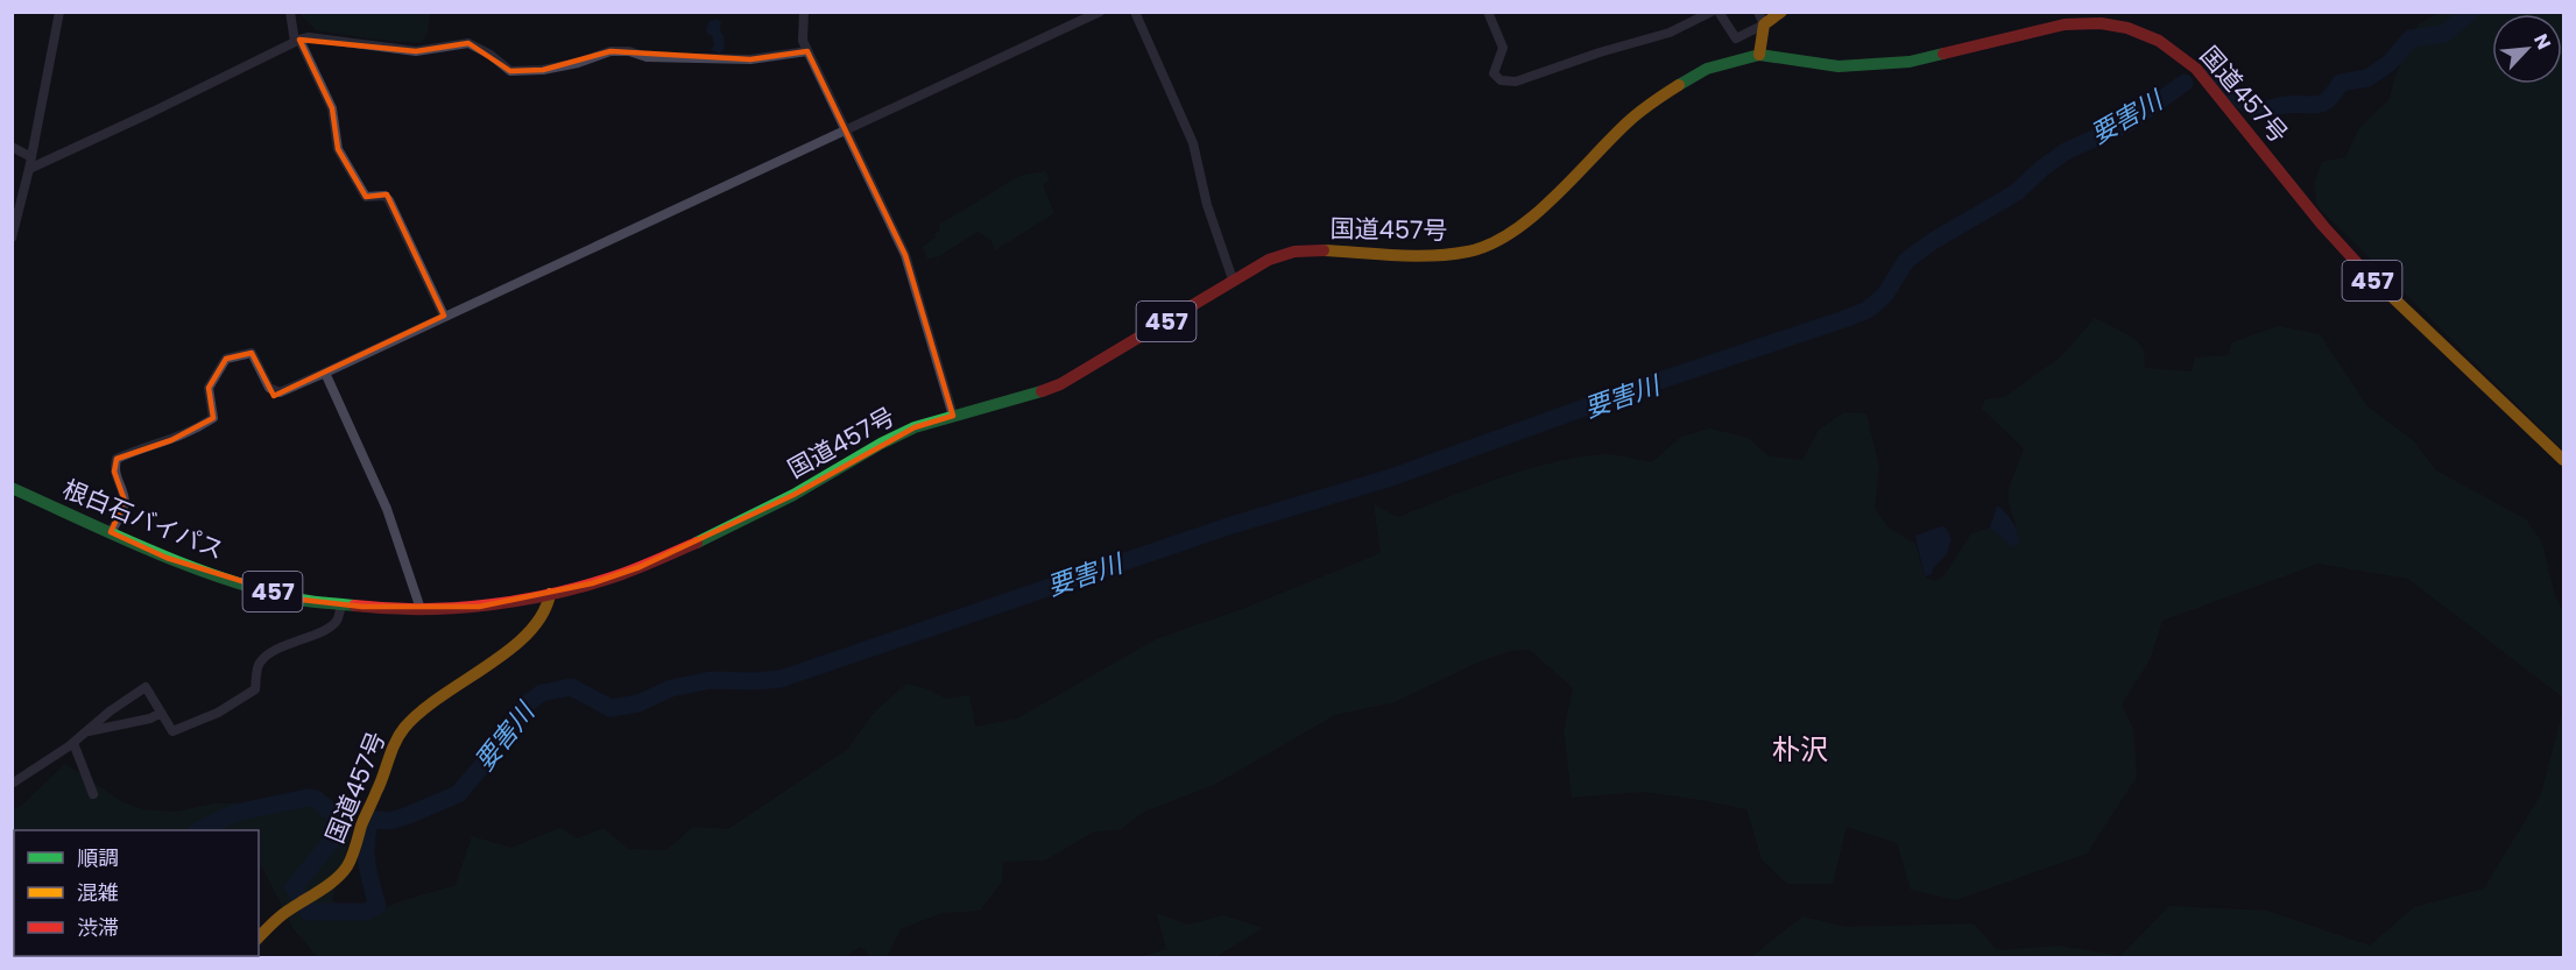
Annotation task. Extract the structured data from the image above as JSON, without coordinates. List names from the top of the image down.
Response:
{
  "streets": {
    "main road": ["国道457号", "457", "根白石バイパス"]
  },
  "crossings": [
    ["国道457号", "根白石バイパス"]
  ],
  "districts": ["朴沢"],
  "water": ["要害川"],
  "legend": ["順調", "混雑", "渋滞"],
  "north": "top right"
}
